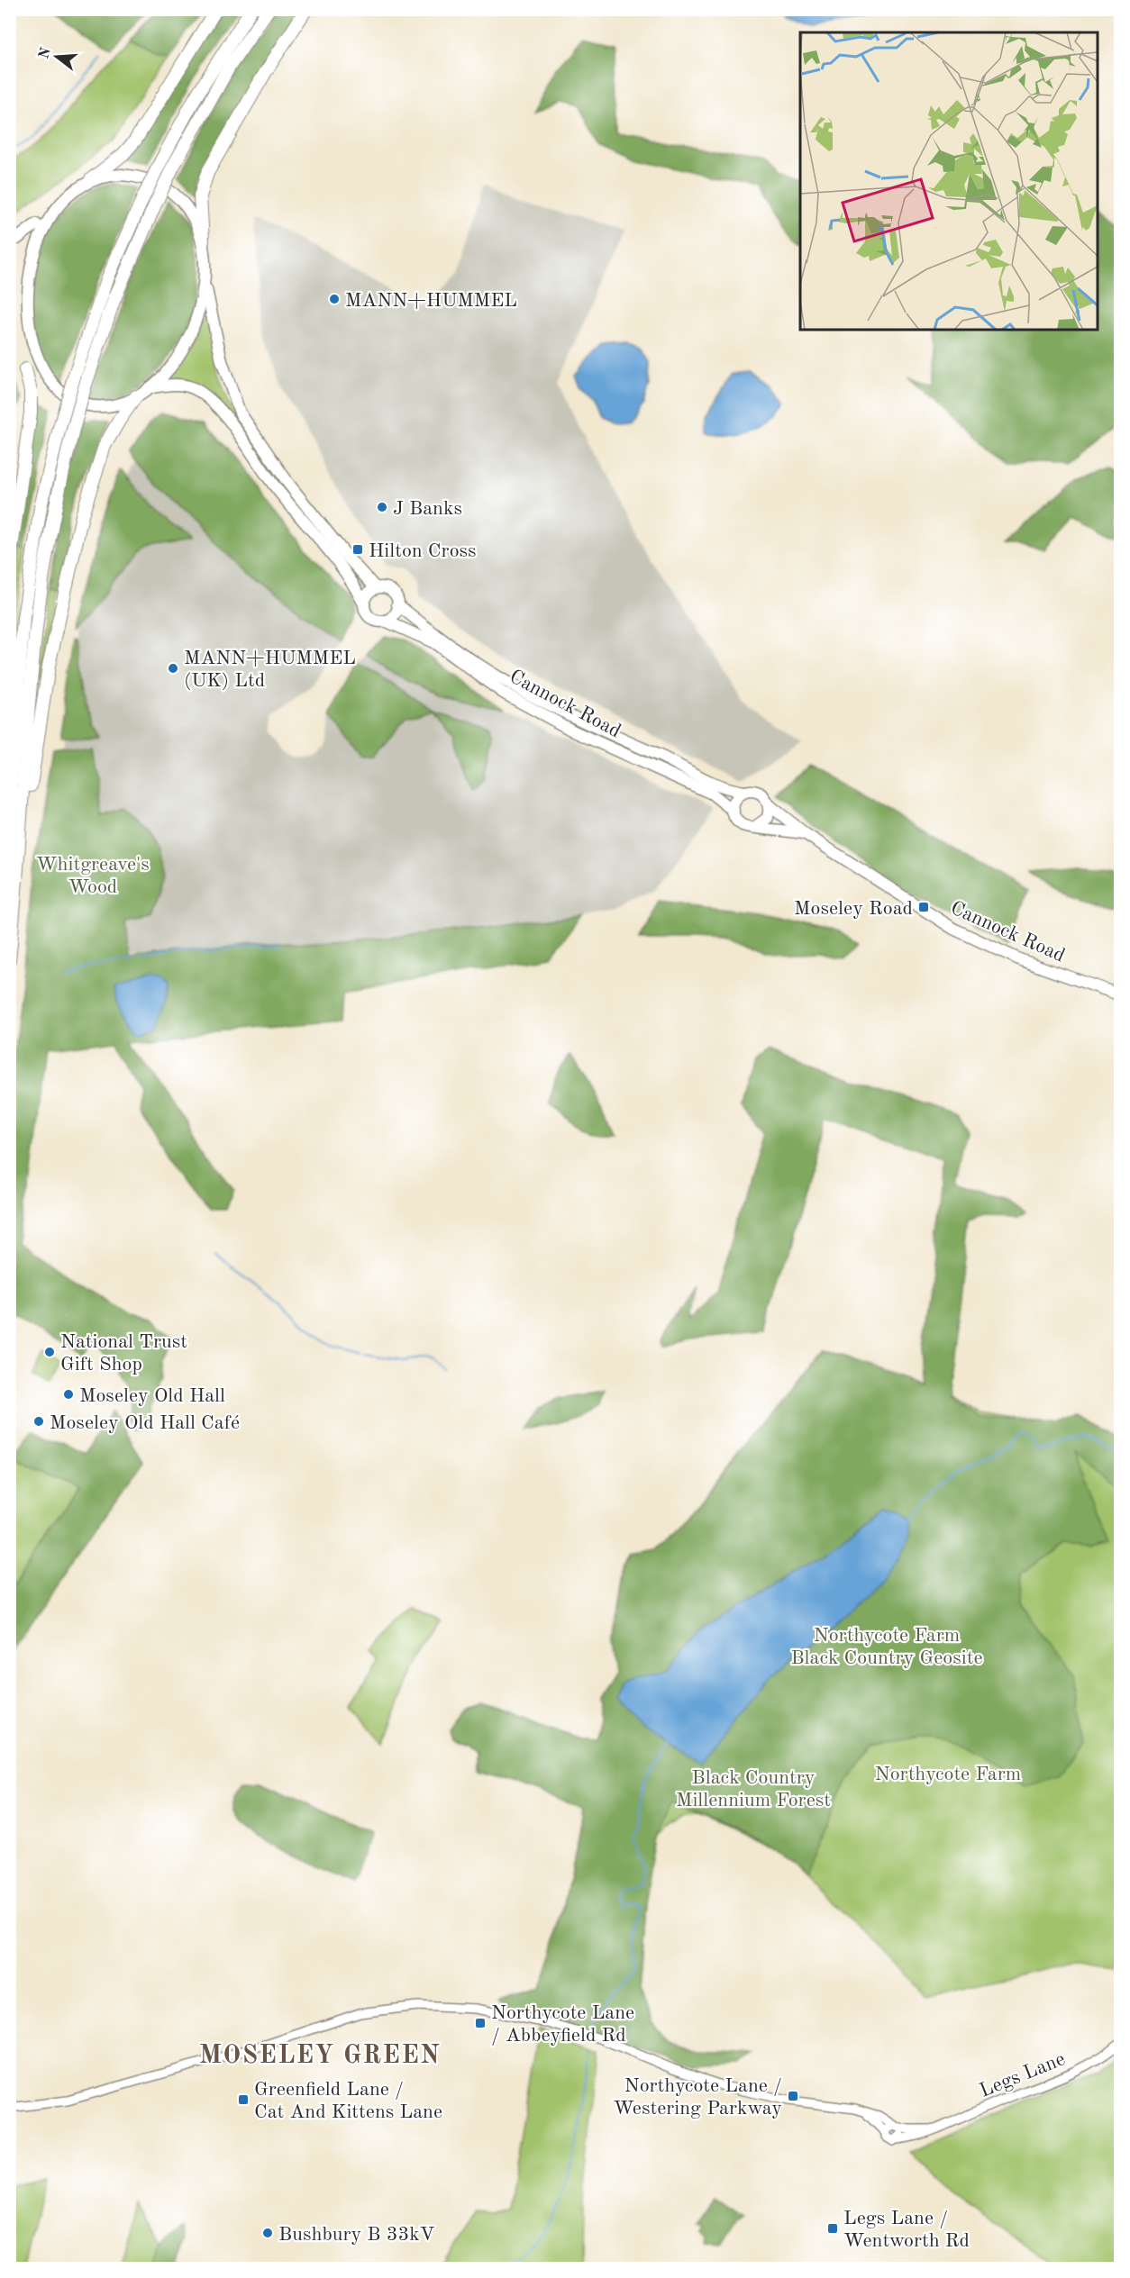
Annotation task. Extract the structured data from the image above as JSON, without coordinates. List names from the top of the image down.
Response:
{
  "streets": {
    "highway": ["Cannock Road"],
    "street": ["Legs Lane"]
  },
  "districts": ["MOSELEY GREEN"],
  "parks": [
    "Whitgreave's Wood",
    "Northycote Farm Black Country Geosite",
    "Northycote Farm",
    "Black Country Millennium Forest"
  ],
  "places": {
    "other": [
      "MANN+HUMMEL",
      "J Banks",
      "MANN+HUMMEL (UK) Ltd",
      "National Trust Gift Shop",
      "Moseley Old Hall",
      "Moseley Old Hall Café",
      "Bushbury B 33kV"
    ],
    "transit": [
      "Hilton Cross",
      "Moseley Road",
      "Northycote Lane / Abbeyfield Rd",
      "Northycote Lane / Westering Parkway",
      "Greenfield Lane / Cat And Kittens Lane",
      "Legs Lane / Wentworth Rd"
    ]
  },
  "north": "left"
}
